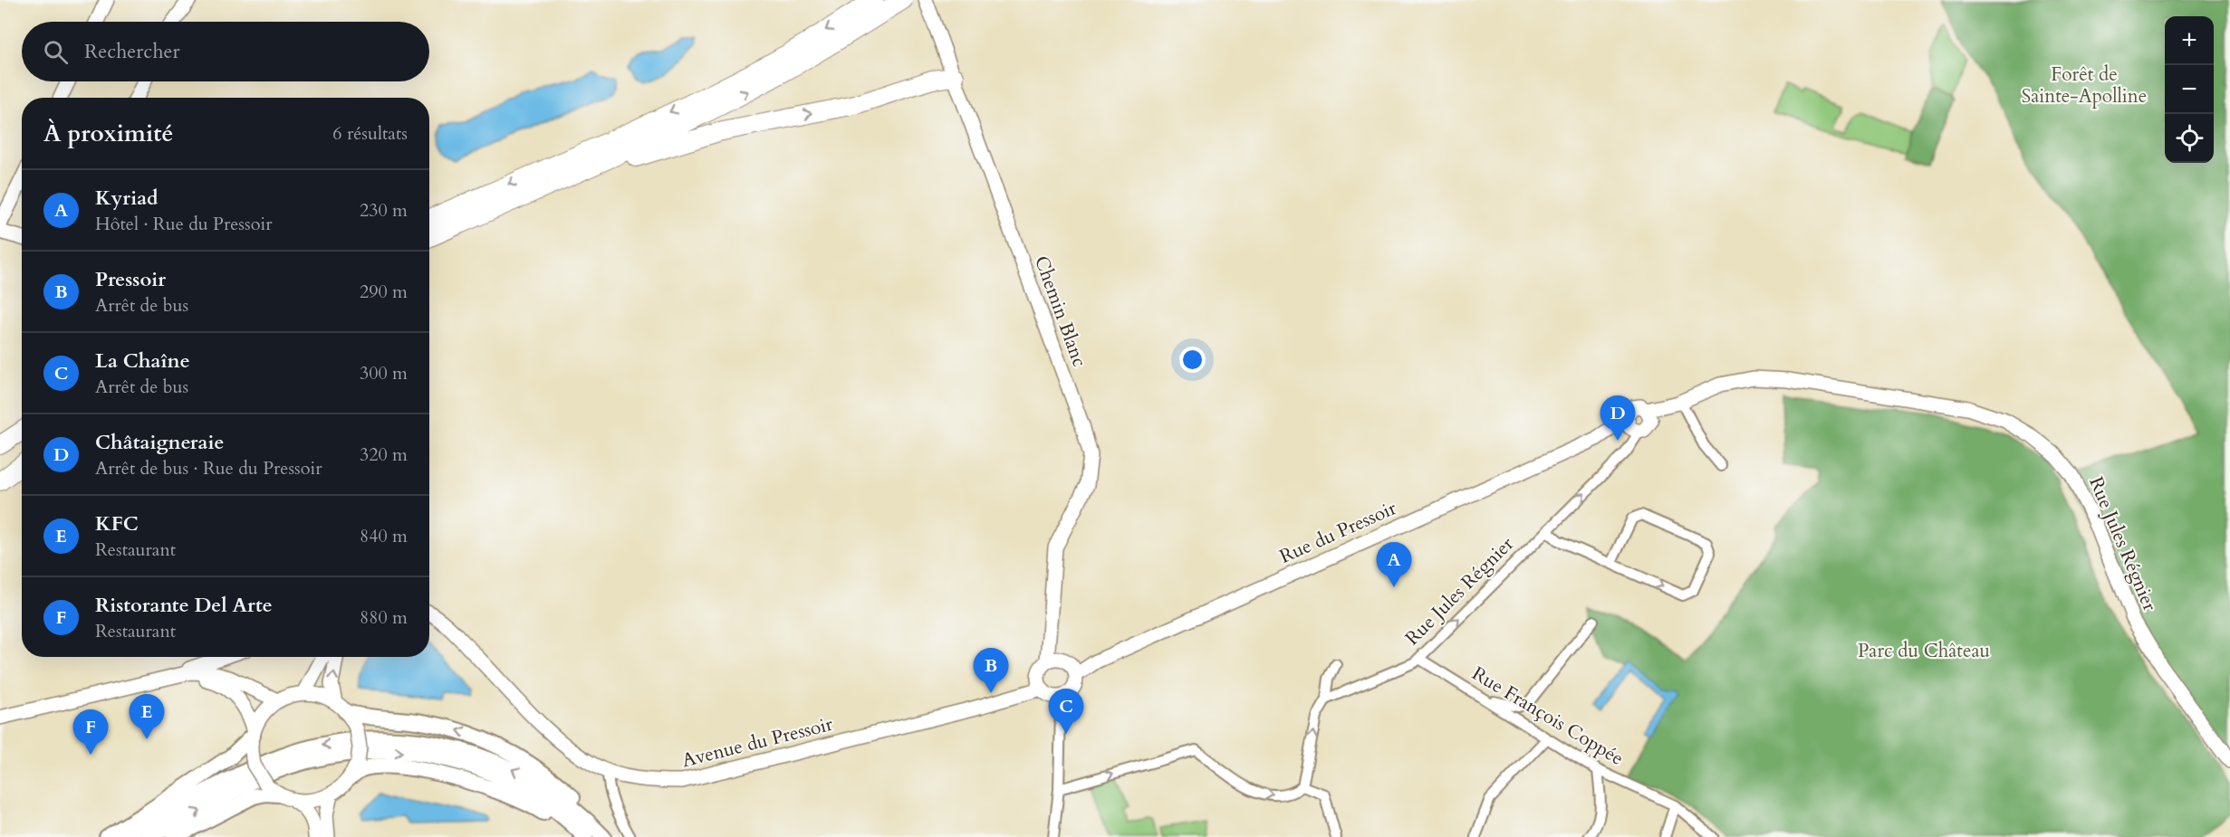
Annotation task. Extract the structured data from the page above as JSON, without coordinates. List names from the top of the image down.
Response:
{
  "streets": {
    "street": [
      "Chemin Blanc",
      "Rue du Pressoir",
      "Rue Jules Régnier",
      "Rue François Coppée",
      "Avenue du Pressoir"
    ]
  },
  "crossings": [
    ["Chemin Blanc", "Rue du Pressoir"],
    ["Chemin Blanc", "Avenue du Pressoir"],
    ["Rue du Pressoir", "Rue Jules Régnier"],
    ["Rue du Pressoir", "Avenue du Pressoir"],
    ["Rue Jules Régnier", "Rue François Coppée"]
  ],
  "parks": ["Forêt de Sainte-Apolline", "Parc du Château"],
  "page": {
    "map_buttons": ["+", "−"],
    "search": "Rechercher",
    "heading": ["À proximité", "6 résultats"],
    "list": [
      {
        "mark": "A",
        "name": "Kyriad",
        "note": "Hôtel · Rue du Pressoir",
        "value": "230 m"
      },
      {
        "mark": "B",
        "name": "Pressoir",
        "note": "Arrêt de bus",
        "value": "290 m"
      },
      {
        "mark": "C",
        "name": "La Chaîne",
        "note": "Arrêt de bus",
        "value": "300 m"
      },
      {
        "mark": "D",
        "name": "Châtaigneraie",
        "note": "Arrêt de bus · Rue du Pressoir",
        "value": "320 m"
      },
      {
        "mark": "E",
        "name": "KFC",
        "note": "Restaurant",
        "value": "840 m"
      },
      {
        "mark": "F",
        "name": "Ristorante Del Arte",
        "note": "Restaurant",
        "value": "880 m"
      }
    ],
    "pins": [
      "D",
      "A",
      "B",
      "C",
      "E",
      "F"
    ]
  }
}
